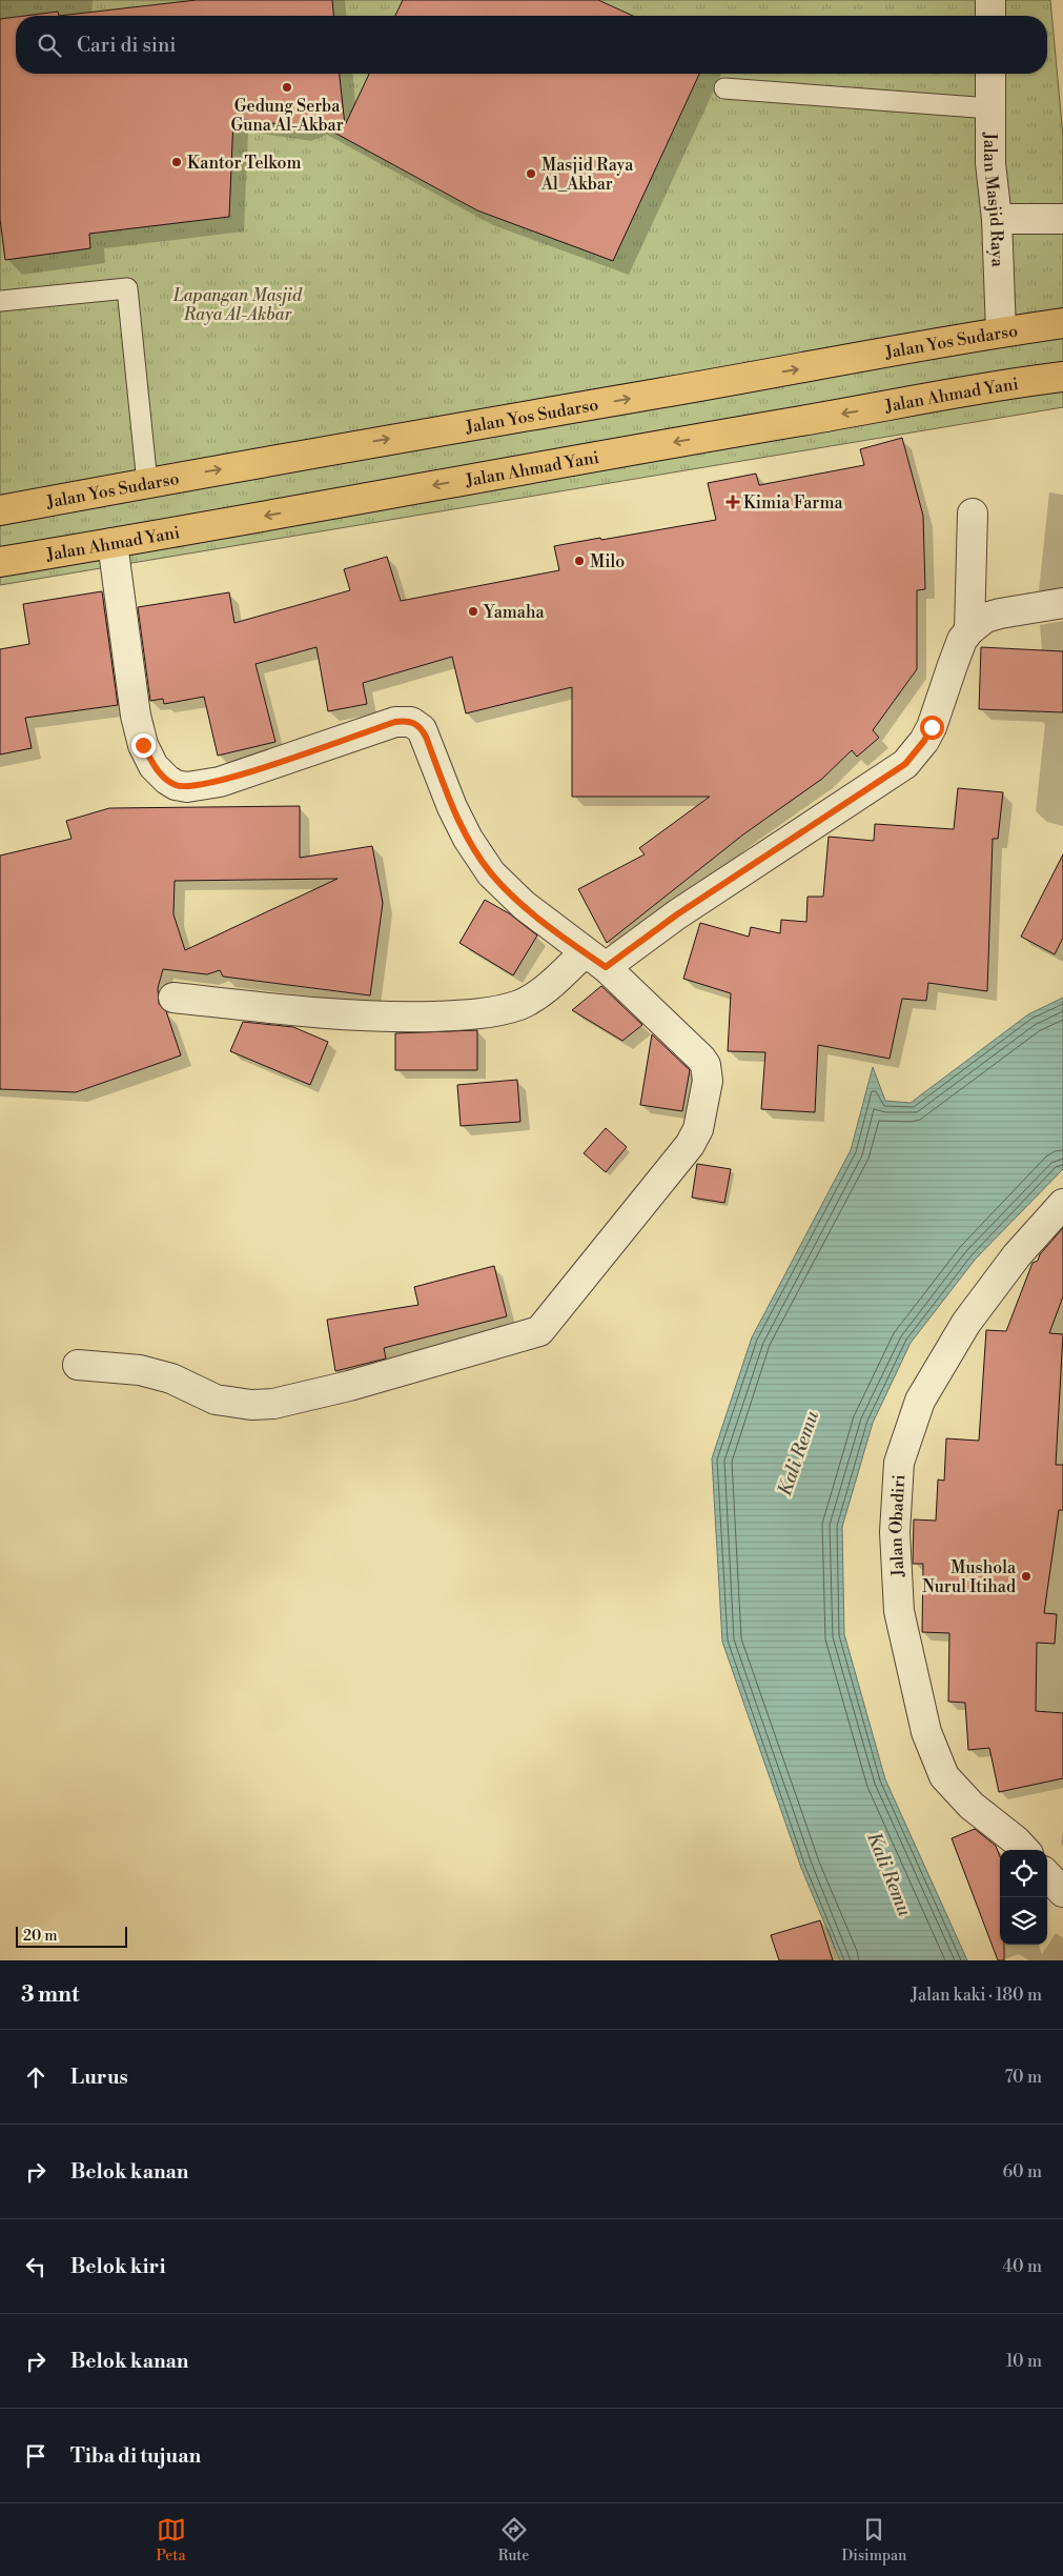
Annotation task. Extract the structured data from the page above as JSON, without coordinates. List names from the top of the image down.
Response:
{
  "streets": {
    "highway": ["Jalan Yos Sudarso", "Jalan Ahmad Yani"],
    "street": ["Jalan Masjid Raya", "Jalan Obadiri"]
  },
  "crossings": [
    ["Jalan Masjid Raya", "Jalan Yos Sudarso"]
  ],
  "one_way": ["Jalan Yos Sudarso", "Jalan Ahmad Yani"],
  "water": ["Kali Remu"],
  "parks": ["Lapangan Masjid Raya Al-Akbar"],
  "places": {
    "other": [
      "Gedung Serba Guna Al-Akbar",
      "Kantor Telkom",
      "Masjid Raya Al_Akbar",
      "Milo",
      "Yamaha",
      "Mushola Nurul Itihad"
    ],
    "health": ["Kimia Farma"]
  },
  "scale_bar": "20 m",
  "page": {
    "search": "Cari di sini",
    "scale": "20 m",
    "heading": ["3 mnt", "Jalan kaki · 180 m"],
    "list": [
      ["Lurus", "70 m"],
      ["Belok kanan", "60 m"],
      ["Belok kiri", "40 m"],
      ["Belok kanan", "10 m"],
      "Tiba di tujuan"
    ],
    "nav": ["Peta", "Rute", "Disimpan"]
  }
}
